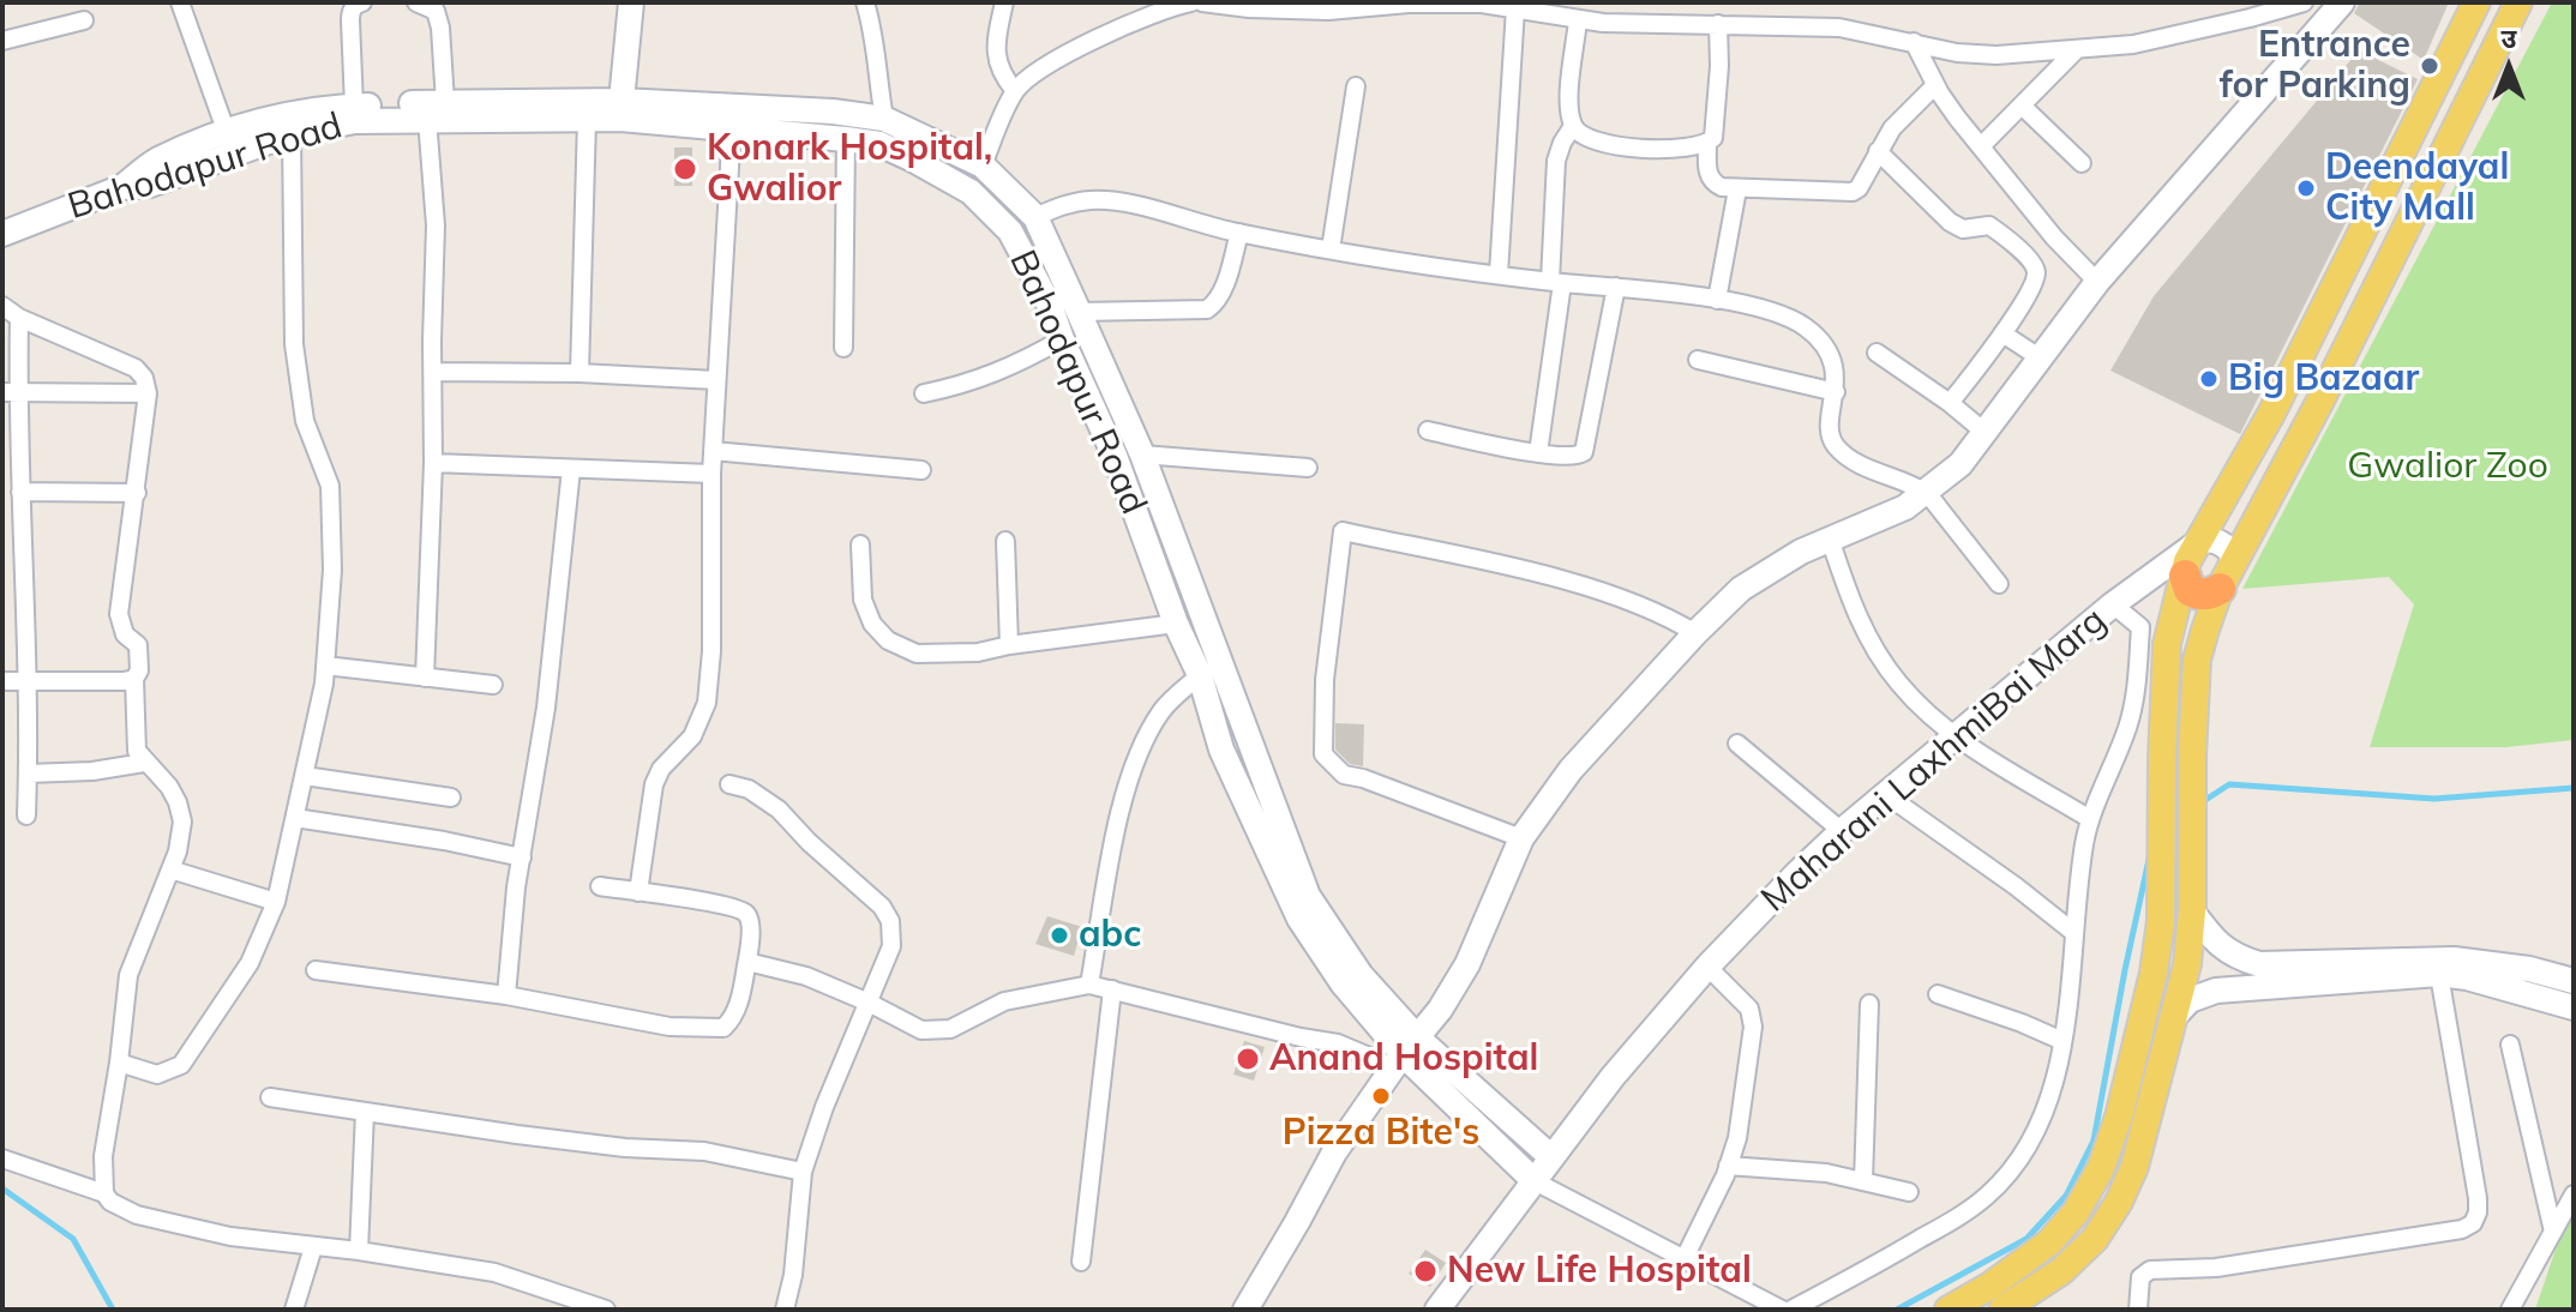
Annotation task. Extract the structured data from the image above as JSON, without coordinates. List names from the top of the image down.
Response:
{
  "streets": {
    "main road": ["Bahodapur Road", "Maharani LaxhmiBai Marg"]
  },
  "crossings": [
    ["Bahodapur Road", "Maharani LaxhmiBai Marg"]
  ],
  "parks": ["Gwalior Zoo"],
  "places": [
    "Entrance for Parking",
    "Konark Hospital, Gwalior",
    "Deendayal City Mall",
    "Big Bazaar",
    "abc",
    "Anand Hospital",
    "Pizza Bite's",
    "New Life Hospital"
  ],
  "north": "top"
}
